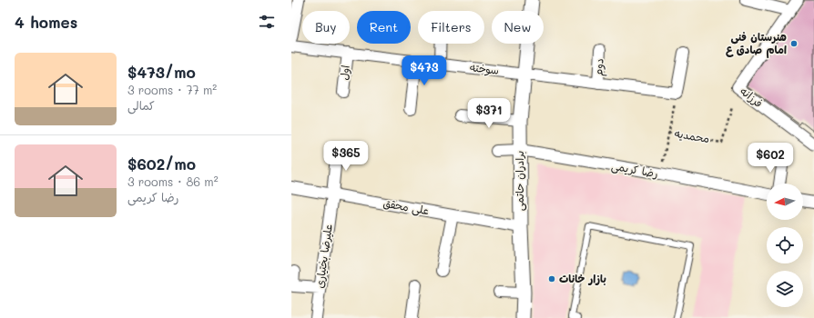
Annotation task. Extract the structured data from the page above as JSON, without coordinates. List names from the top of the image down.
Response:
{
  "streets": {
    "street": [
      "دوم",
      "سوخته",
      "اول",
      "فرزانه",
      "رضا کریمی",
      "برادران حاتمی",
      "علی محقق",
      "علیرضا بختیاری"
    ],
    "path": ["محمدیه"]
  },
  "crossings": [
    ["دوم", "سوخته"],
    ["سوخته", "اول"],
    ["سوخته", "محمدیه"],
    ["سوخته", "برادران حاتمی"],
    ["محمدیه", "رضا کریمی"],
    ["رضا کریمی", "برادران حاتمی"],
    ["برادران حاتمی", "علی محقق"],
    ["علی محقق", "علیرضا بختیاری"]
  ],
  "places": ["هنرستان فنی امام صادق ع", "بازار خانات"],
  "north": "left",
  "page": {
    "heading": "4 homes",
    "chip": [
      "Buy",
      "Rent",
      "Filters",
      "New"
    ],
    "list": [
      {
        "name": "$473/mo",
        "note": "3 rooms · 77 m² · کمالی"
      },
      {
        "name": "$602/mo",
        "note": "3 rooms · 86 m² · رضا کریمی"
      }
    ],
    "price": [
      "$473",
      "$371",
      "$365",
      "$602"
    ]
  }
}
